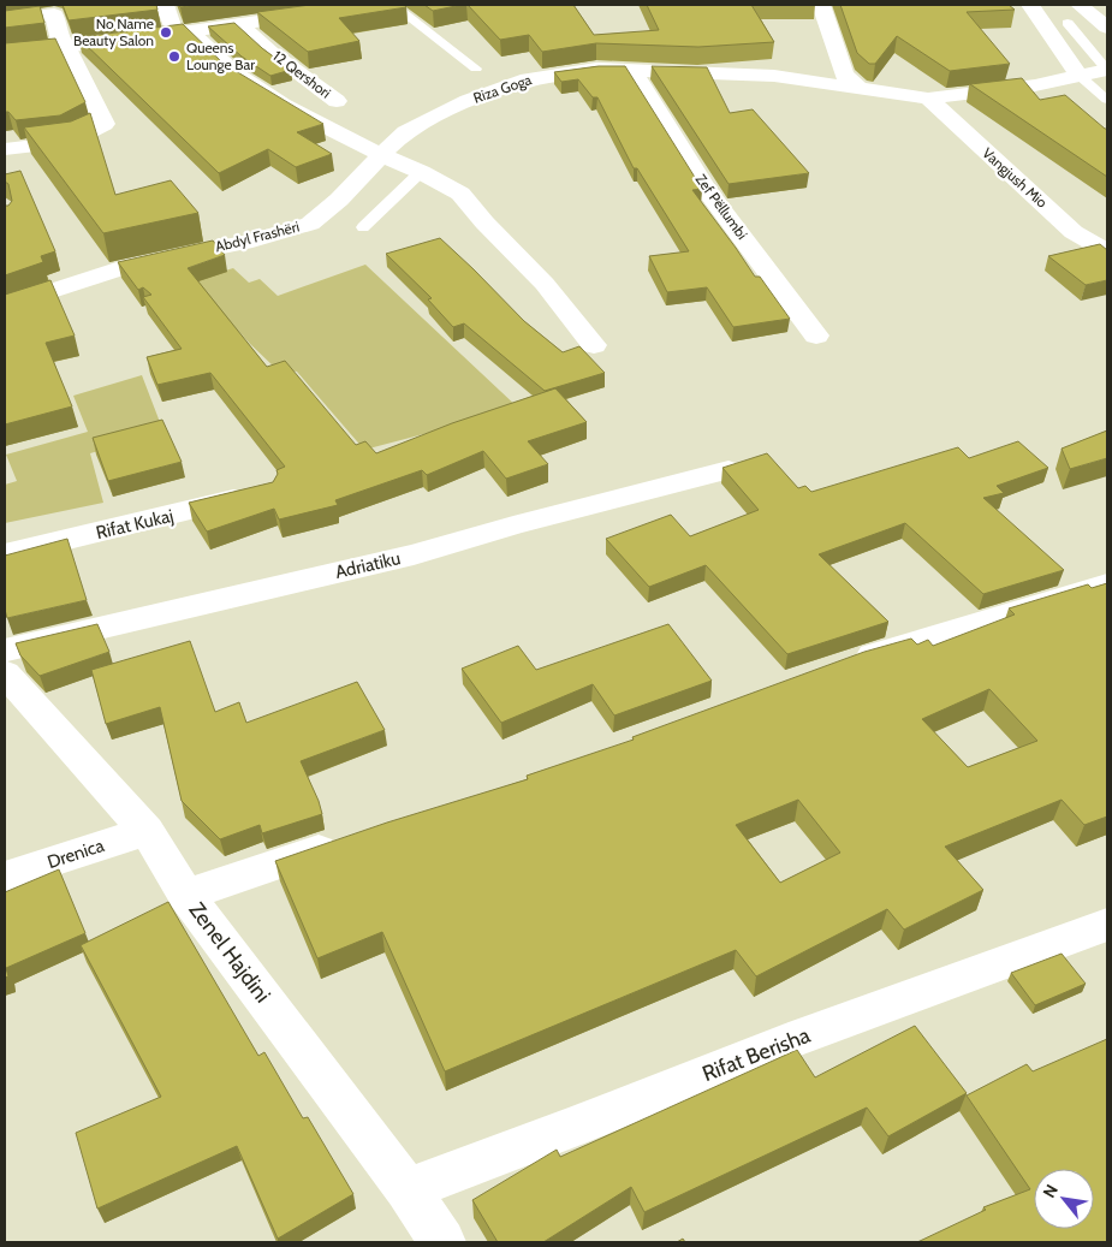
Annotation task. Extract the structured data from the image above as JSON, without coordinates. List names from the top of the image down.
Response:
{
  "streets": {
    "street": [
      "12 Qershori",
      "Riza Goga",
      "Vangjush Mio",
      "Zef Pëllumbi",
      "Abdyl Frashëri",
      "Rifat Kukaj",
      "Adriatiku",
      "Drenica",
      "Zenel Hajdini",
      "Rifat Berisha"
    ]
  },
  "crossings": [
    ["Riza Goga", "Vangjush Mio"],
    ["Riza Goga", "Zef Pëllumbi"],
    ["Riza Goga", "Abdyl Frashëri"],
    ["Drenica", "Zenel Hajdini"],
    ["Zenel Hajdini", "Rifat Berisha"]
  ],
  "places": ["No Name Beauty Salon", "Queens Lounge Bar"],
  "north": "top left"
}
